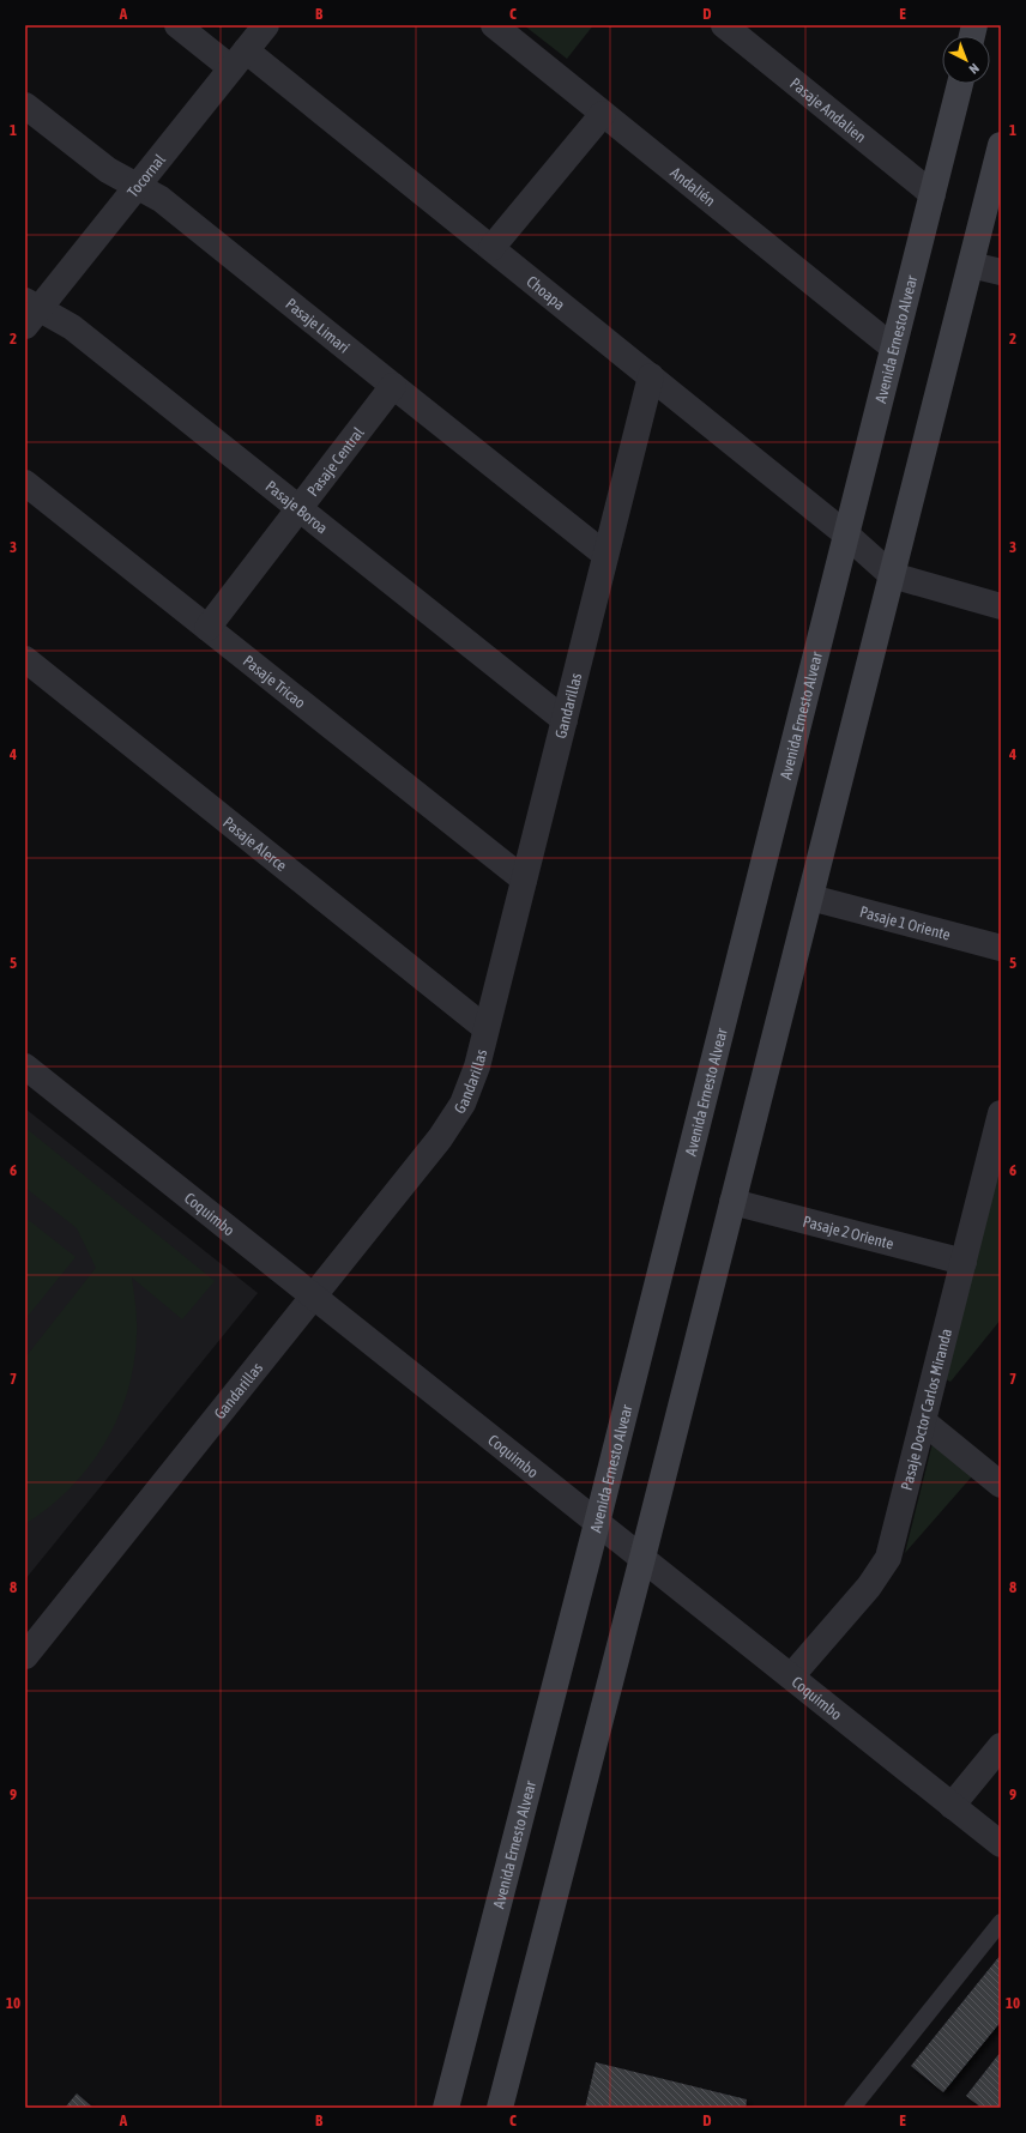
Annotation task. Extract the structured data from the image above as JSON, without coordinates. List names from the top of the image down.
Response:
{
  "streets": {
    "main road": ["Avenida Ernesto Alvear"],
    "street": [
      "Pasaje Andalien",
      "Tocornal",
      "Andalién",
      "Choapa",
      "Pasaje Limarí",
      "Pasaje Central",
      "Pasaje Boroa",
      "Pasaje Tricao",
      "Gandarillas",
      "Pasaje Alerce",
      "Pasaje 1 Oriente",
      "Coquimbo",
      "Pasaje 2 Oriente",
      "Pasaje Doctor Carlos Miranda"
    ]
  },
  "crossings": [
    ["Pasaje Andalien", "Avenida Ernesto Alvear"],
    ["Tocornal", "Choapa"],
    ["Tocornal", "Pasaje Limarí"],
    ["Tocornal", "Pasaje Boroa"],
    ["Andalién", "Avenida Ernesto Alvear"],
    ["Choapa", "Avenida Ernesto Alvear"],
    ["Choapa", "Gandarillas"],
    ["Pasaje Limarí", "Pasaje Central"],
    ["Pasaje Limarí", "Gandarillas"],
    ["Avenida Ernesto Alvear", "Coquimbo"],
    ["Pasaje Central", "Pasaje Boroa"],
    ["Pasaje Central", "Pasaje Tricao"],
    ["Pasaje Boroa", "Gandarillas"],
    ["Pasaje Tricao", "Gandarillas"],
    ["Gandarillas", "Pasaje Alerce"],
    ["Gandarillas", "Coquimbo"],
    ["Coquimbo", "Pasaje Doctor Carlos Miranda"],
    ["Pasaje 2 Oriente", "Pasaje Doctor Carlos Miranda"]
  ],
  "north": "bottom right",
  "grid": {
    "columns": [
      "A",
      "B",
      "C",
      "D",
      "E"
    ],
    "rows": [
      "1",
      "2",
      "3",
      "4",
      "5",
      "6",
      "7",
      "8",
      "9",
      "10"
    ]
  }
}
